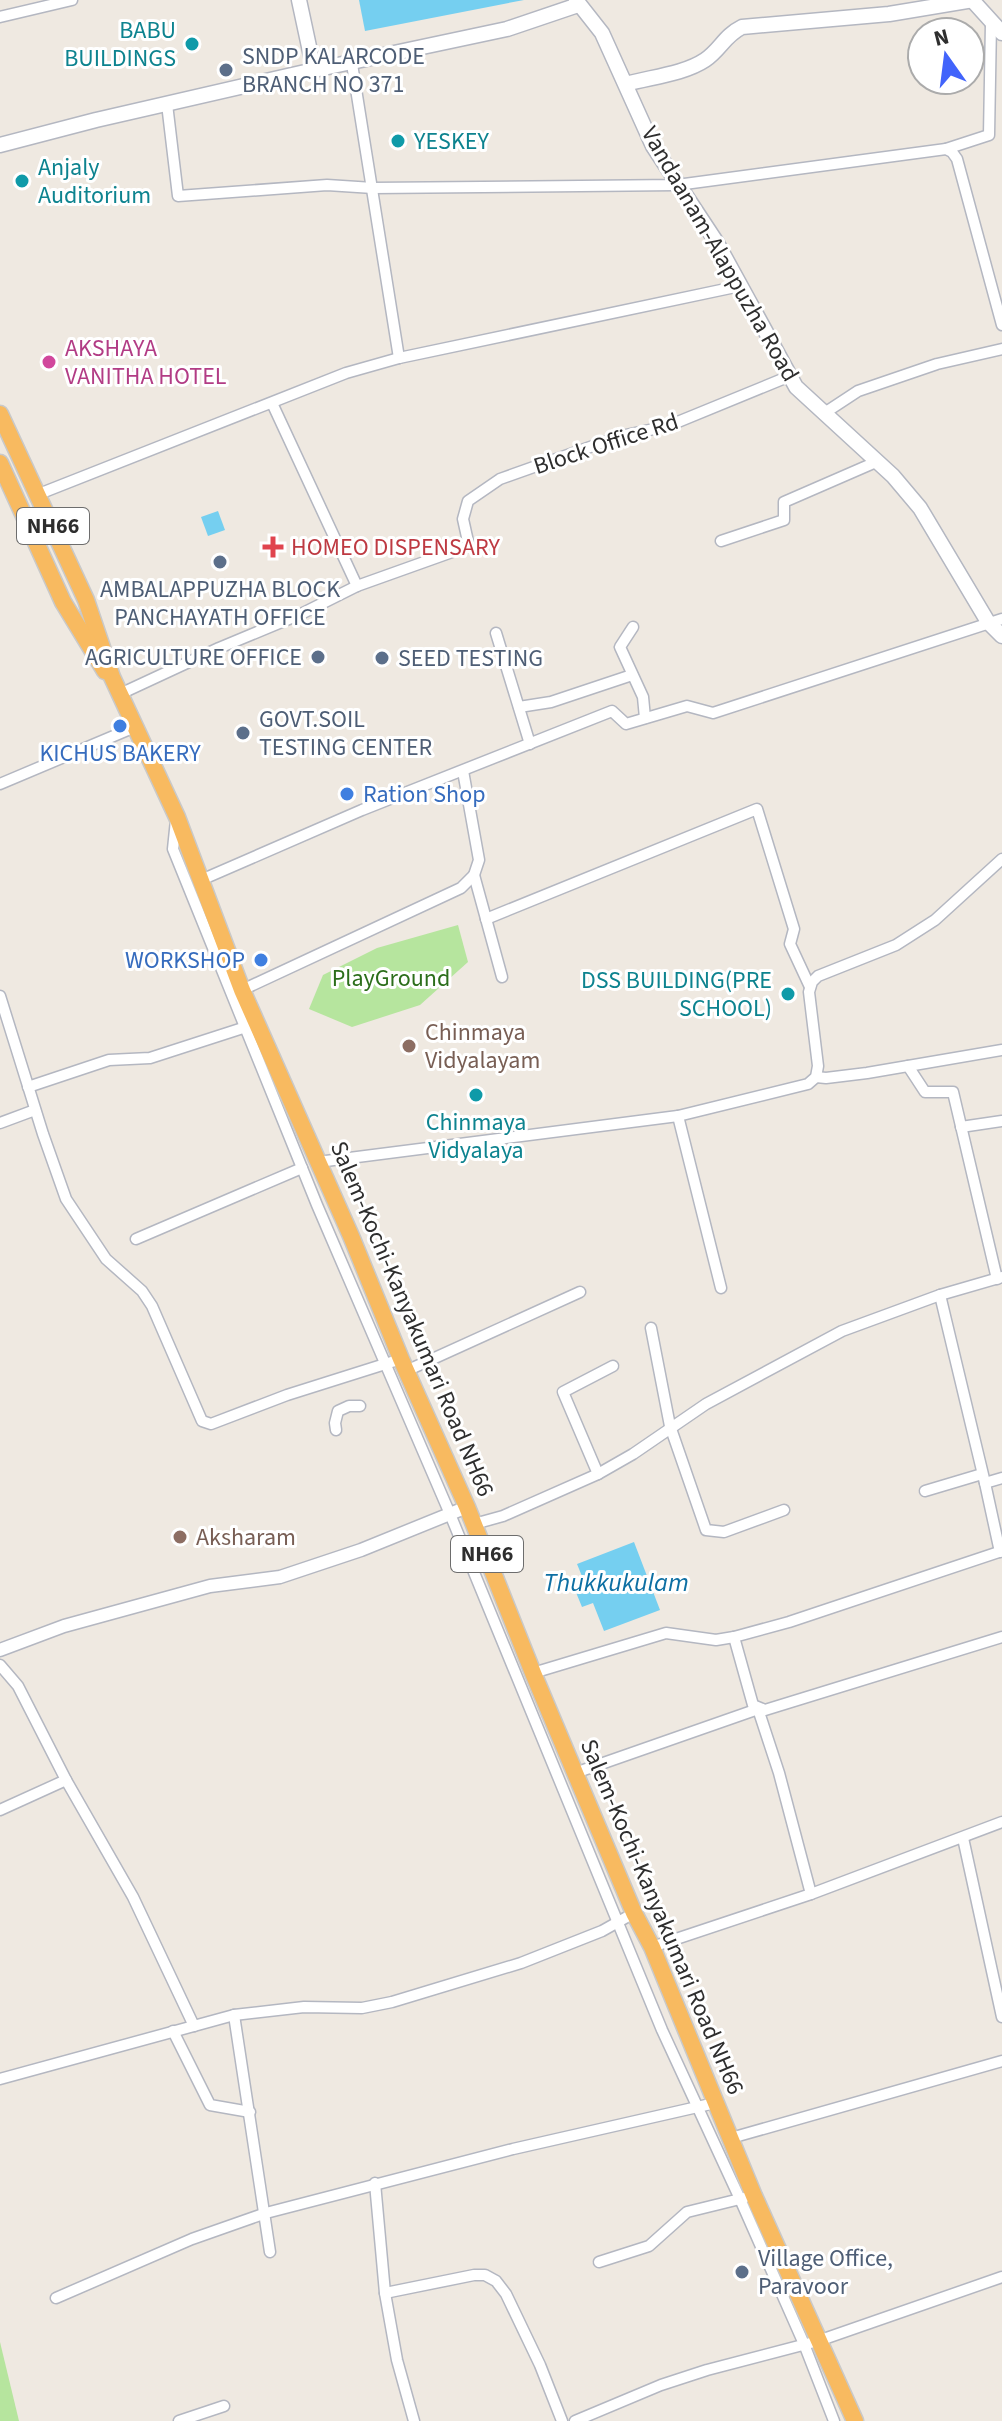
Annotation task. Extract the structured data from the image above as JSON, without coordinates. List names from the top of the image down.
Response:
{
  "streets": {
    "highway": ["NH66", "Salem-Kochi-Kanyakumari Road NH66"],
    "main road": ["Vandaanam-Alappuzha Road"],
    "street": ["Block Office Rd"]
  },
  "crossings": [
    ["Vandaanam-Alappuzha Road", "Block Office Rd"],
    ["NH66", "Salem-Kochi-Kanyakumari Road NH66"]
  ],
  "water": ["Thukkukulam"],
  "parks": ["PlayGround"],
  "places": {
    "other": [
      "BABU BUILDINGS",
      "SNDP KALARCODE BRANCH NO 371",
      "YESKEY",
      "Anjaly Auditorium",
      "AKSHAYA VANITHA HOTEL",
      "AMBALAPPUZHA BLOCK PANCHAYATH OFFICE",
      "AGRICULTURE OFFICE",
      "SEED TESTING",
      "KICHUS BAKERY",
      "GOVT.SOIL TESTING CENTER",
      "Ration Shop",
      "WORKSHOP",
      "DSS BUILDING(PRE SCHOOL)",
      "Chinmaya Vidyalayam",
      "Chinmaya Vidyalaya",
      "Aksharam",
      "Village Office, Paravoor"
    ],
    "health": ["HOMEO DISPENSARY"]
  },
  "north": "top"
}
